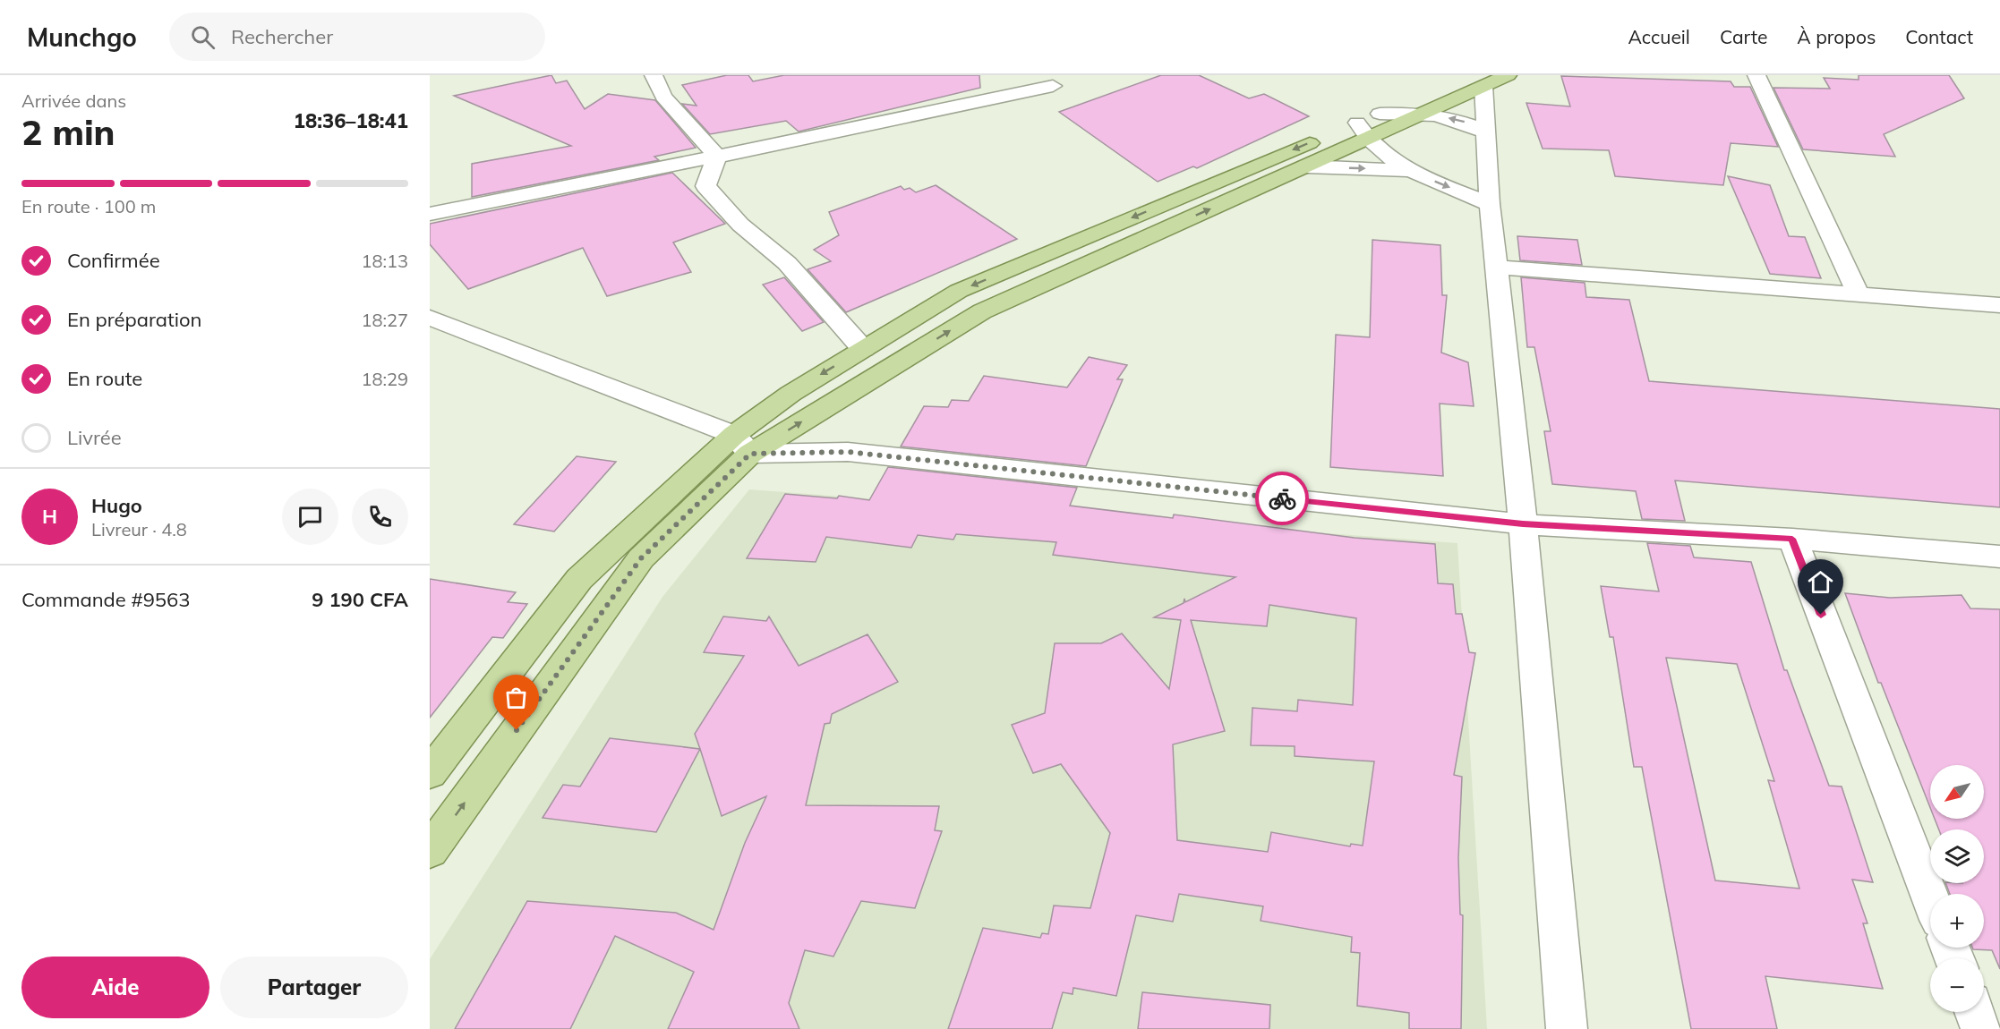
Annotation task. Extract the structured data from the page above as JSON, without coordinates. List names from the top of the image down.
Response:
{
  "north": "bottom left",
  "page": {
    "header": "Munchgo",
    "search": "Rechercher",
    "nav": [
      "Accueil",
      "Carte",
      "À propos",
      "Contact"
    ],
    "heading": ["2 min", "Arrivée dans", "18:36–18:41"],
    "panel": [
      "Hugo",
      "Livreur · 4.8",
      "Commande #9563",
      "9 190 CFA"
    ],
    "bar": "En route · 100 m",
    "list": [
      ["Confirmée", "18:13"],
      ["En préparation", "18:27"],
      ["En route", "18:29"],
      "Livrée"
    ],
    "round": "H",
    "map_buttons": ["+", "−"],
    "buttons": ["Aide", "Partager"]
  }
}
